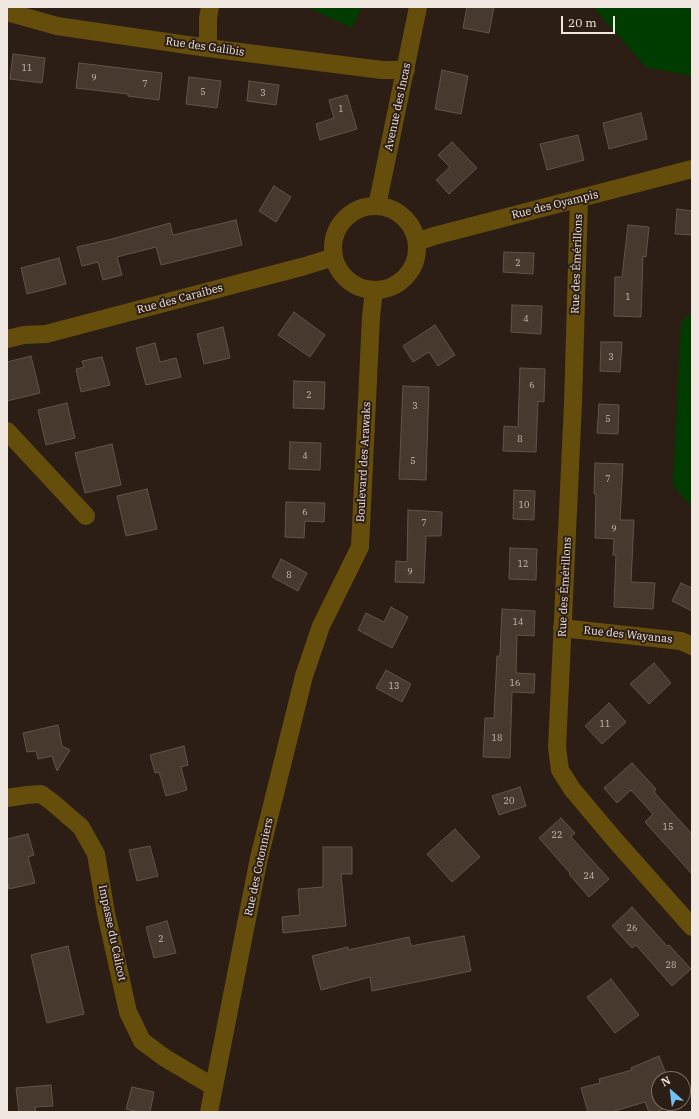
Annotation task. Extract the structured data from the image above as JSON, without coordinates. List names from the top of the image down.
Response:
{
  "streets": {
    "street": [
      "Rue des Galibis",
      "Avenue des Incas",
      "Rue des Oyampis",
      "Rue des Émérillons",
      "Rue des Caraibes",
      "Boulevard des Arawaks",
      "Rue des Wayanas",
      "Rue des Cotonniers",
      "Impasse du Calicot"
    ]
  },
  "crossings": [
    ["Rue des Galibis", "Avenue des Incas"],
    ["Avenue des Incas", "Rue des Oyampis"],
    ["Avenue des Incas", "Rue des Caraibes"],
    ["Avenue des Incas", "Boulevard des Arawaks"],
    ["Rue des Oyampis", "Rue des Émérillons"],
    ["Rue des Oyampis", "Rue des Caraibes"],
    ["Rue des Oyampis", "Boulevard des Arawaks"],
    ["Rue des Émérillons", "Rue des Wayanas"],
    ["Rue des Caraibes", "Boulevard des Arawaks"],
    ["Boulevard des Arawaks", "Rue des Cotonniers"],
    ["Rue des Cotonniers", "Impasse du Calicot"]
  ],
  "house_numbers": [
    "11",
    "9",
    "7",
    "5",
    "3",
    "1",
    "2",
    "1",
    "4",
    "3",
    "6",
    "2",
    "3",
    "5",
    "8",
    "4",
    "5",
    "7",
    "10",
    "6",
    "7",
    "9",
    "12",
    "9",
    "8",
    "14",
    "16",
    "13",
    "11",
    "18",
    "20",
    "15",
    "22",
    "24",
    "26",
    "2",
    "28"
  ],
  "scale_bar": "20 m",
  "north": "top left"
}
